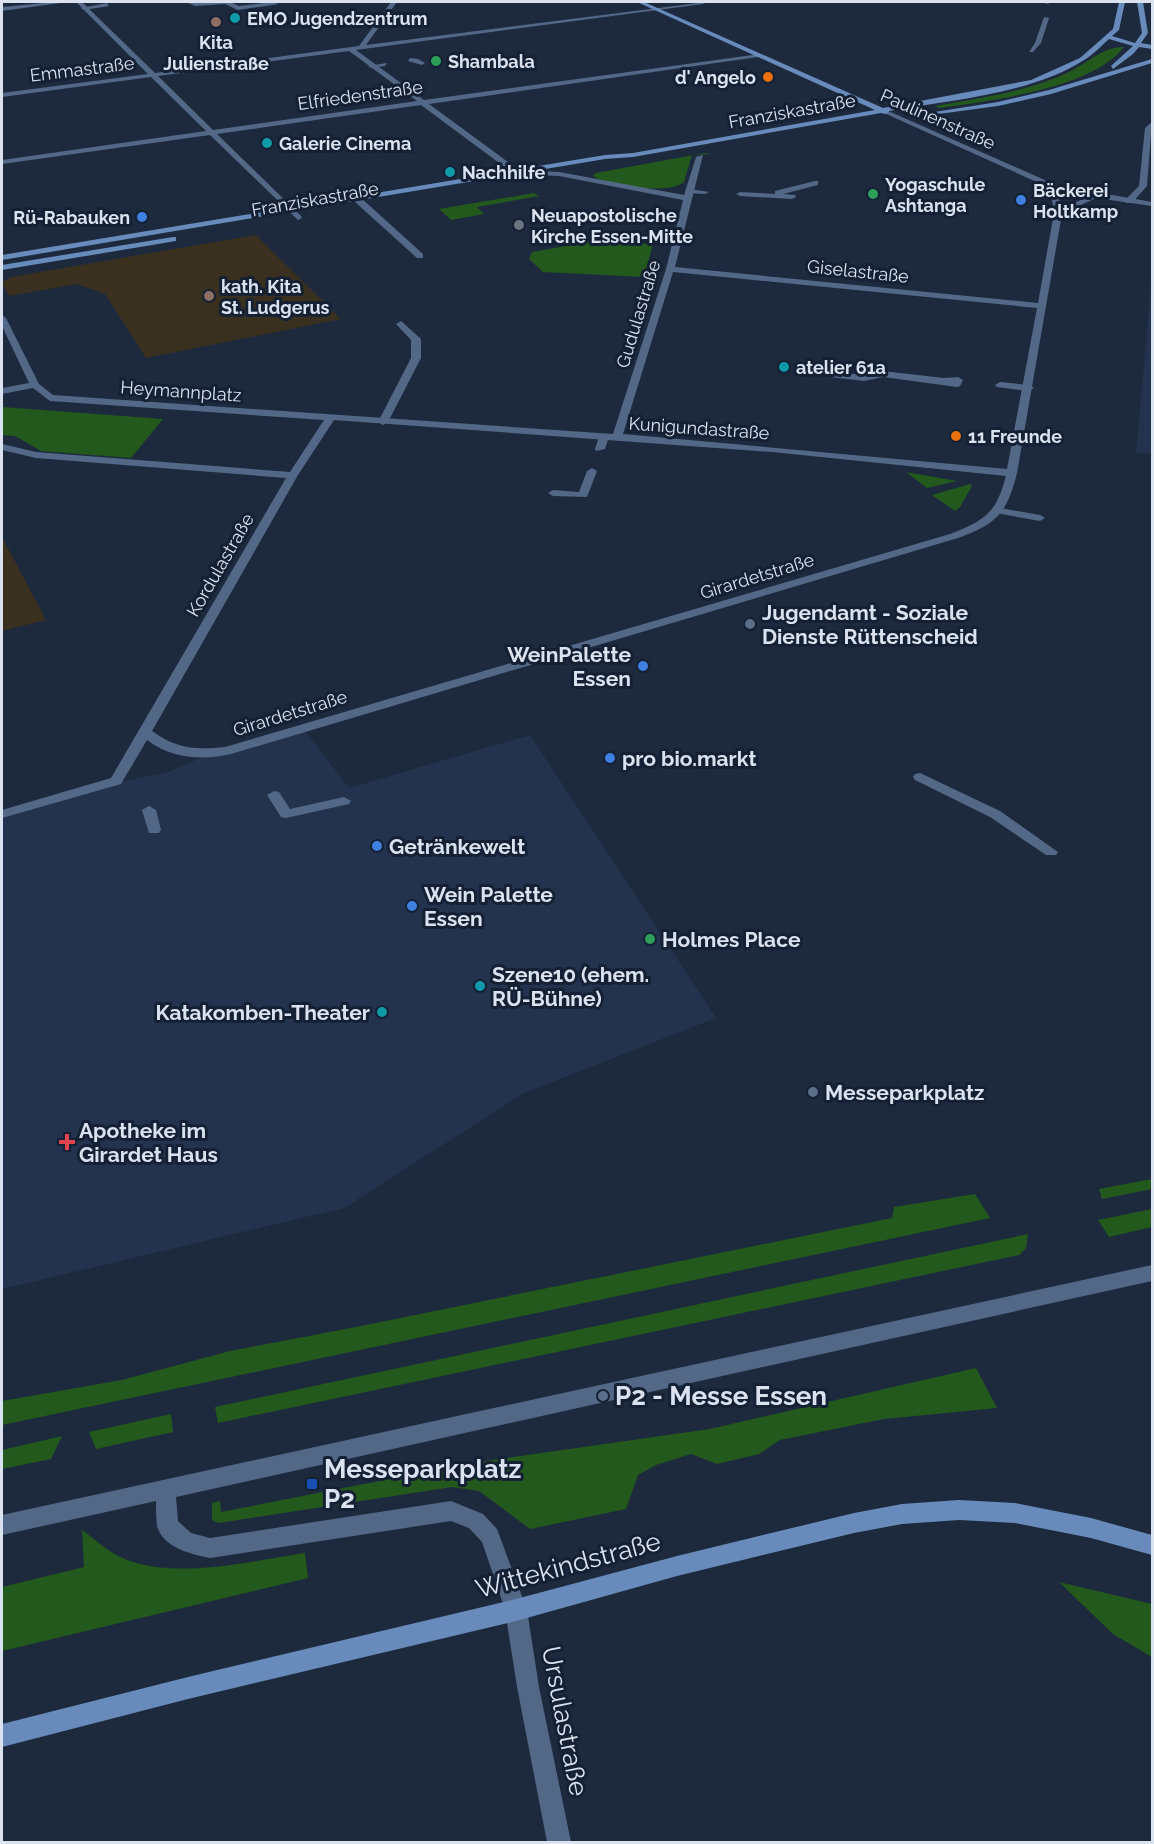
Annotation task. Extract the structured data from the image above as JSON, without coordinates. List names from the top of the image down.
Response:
{
  "streets": {
    "main road": ["Franziskastraße", "Paulinenstraße", "Wittekindstraße"],
    "street": [
      "Emmastraße",
      "Elfriedenstraße",
      "Giselastraße",
      "Gudulastraße",
      "Heymannplatz",
      "Kunigundastraße",
      "Kordulastraße",
      "Girardetstraße",
      "Ursulastraße"
    ]
  },
  "crossings": [
    ["Emmastraße", "Paulinenstraße"],
    ["Elfriedenstraße", "Paulinenstraße"],
    ["Franziskastraße", "Paulinenstraße"],
    ["Giselastraße", "Gudulastraße"],
    ["Gudulastraße", "Kunigundastraße"],
    ["Heymannplatz", "Kunigundastraße"],
    ["Heymannplatz", "Kordulastraße"],
    ["Kunigundastraße", "Kordulastraße"],
    ["Kordulastraße", "Girardetstraße"],
    ["Wittekindstraße", "Ursulastraße"]
  ],
  "places": {
    "other": [
      "EMO Jugendzentrum",
      "Kita Julienstraße",
      "Shambala",
      "d' Angelo",
      "Galerie Cinema",
      "Nachhilfe",
      "Yogaschule Ashtanga",
      "Bäckerei Holtkamp",
      "Rü-Rabauken",
      "Neuapostolische Kirche Essen-Mitte",
      "kath. Kita St. Ludgerus",
      "atelier 61a",
      "11 Freunde",
      "Jugendamt - Soziale Dienste Rüttenscheid",
      "WeinPalette Essen",
      "pro bio.markt",
      "Getränkewelt",
      "Wein Palette Essen",
      "Holmes Place",
      "Szene10 (ehem. RÜ-Bühne)",
      "Katakomben-Theater",
      "Messeparkplatz",
      "P2 - Messe Essen"
    ],
    "health": ["Apotheke im Girardet Haus"],
    "transit": ["Messeparkplatz P2"]
  }
}
